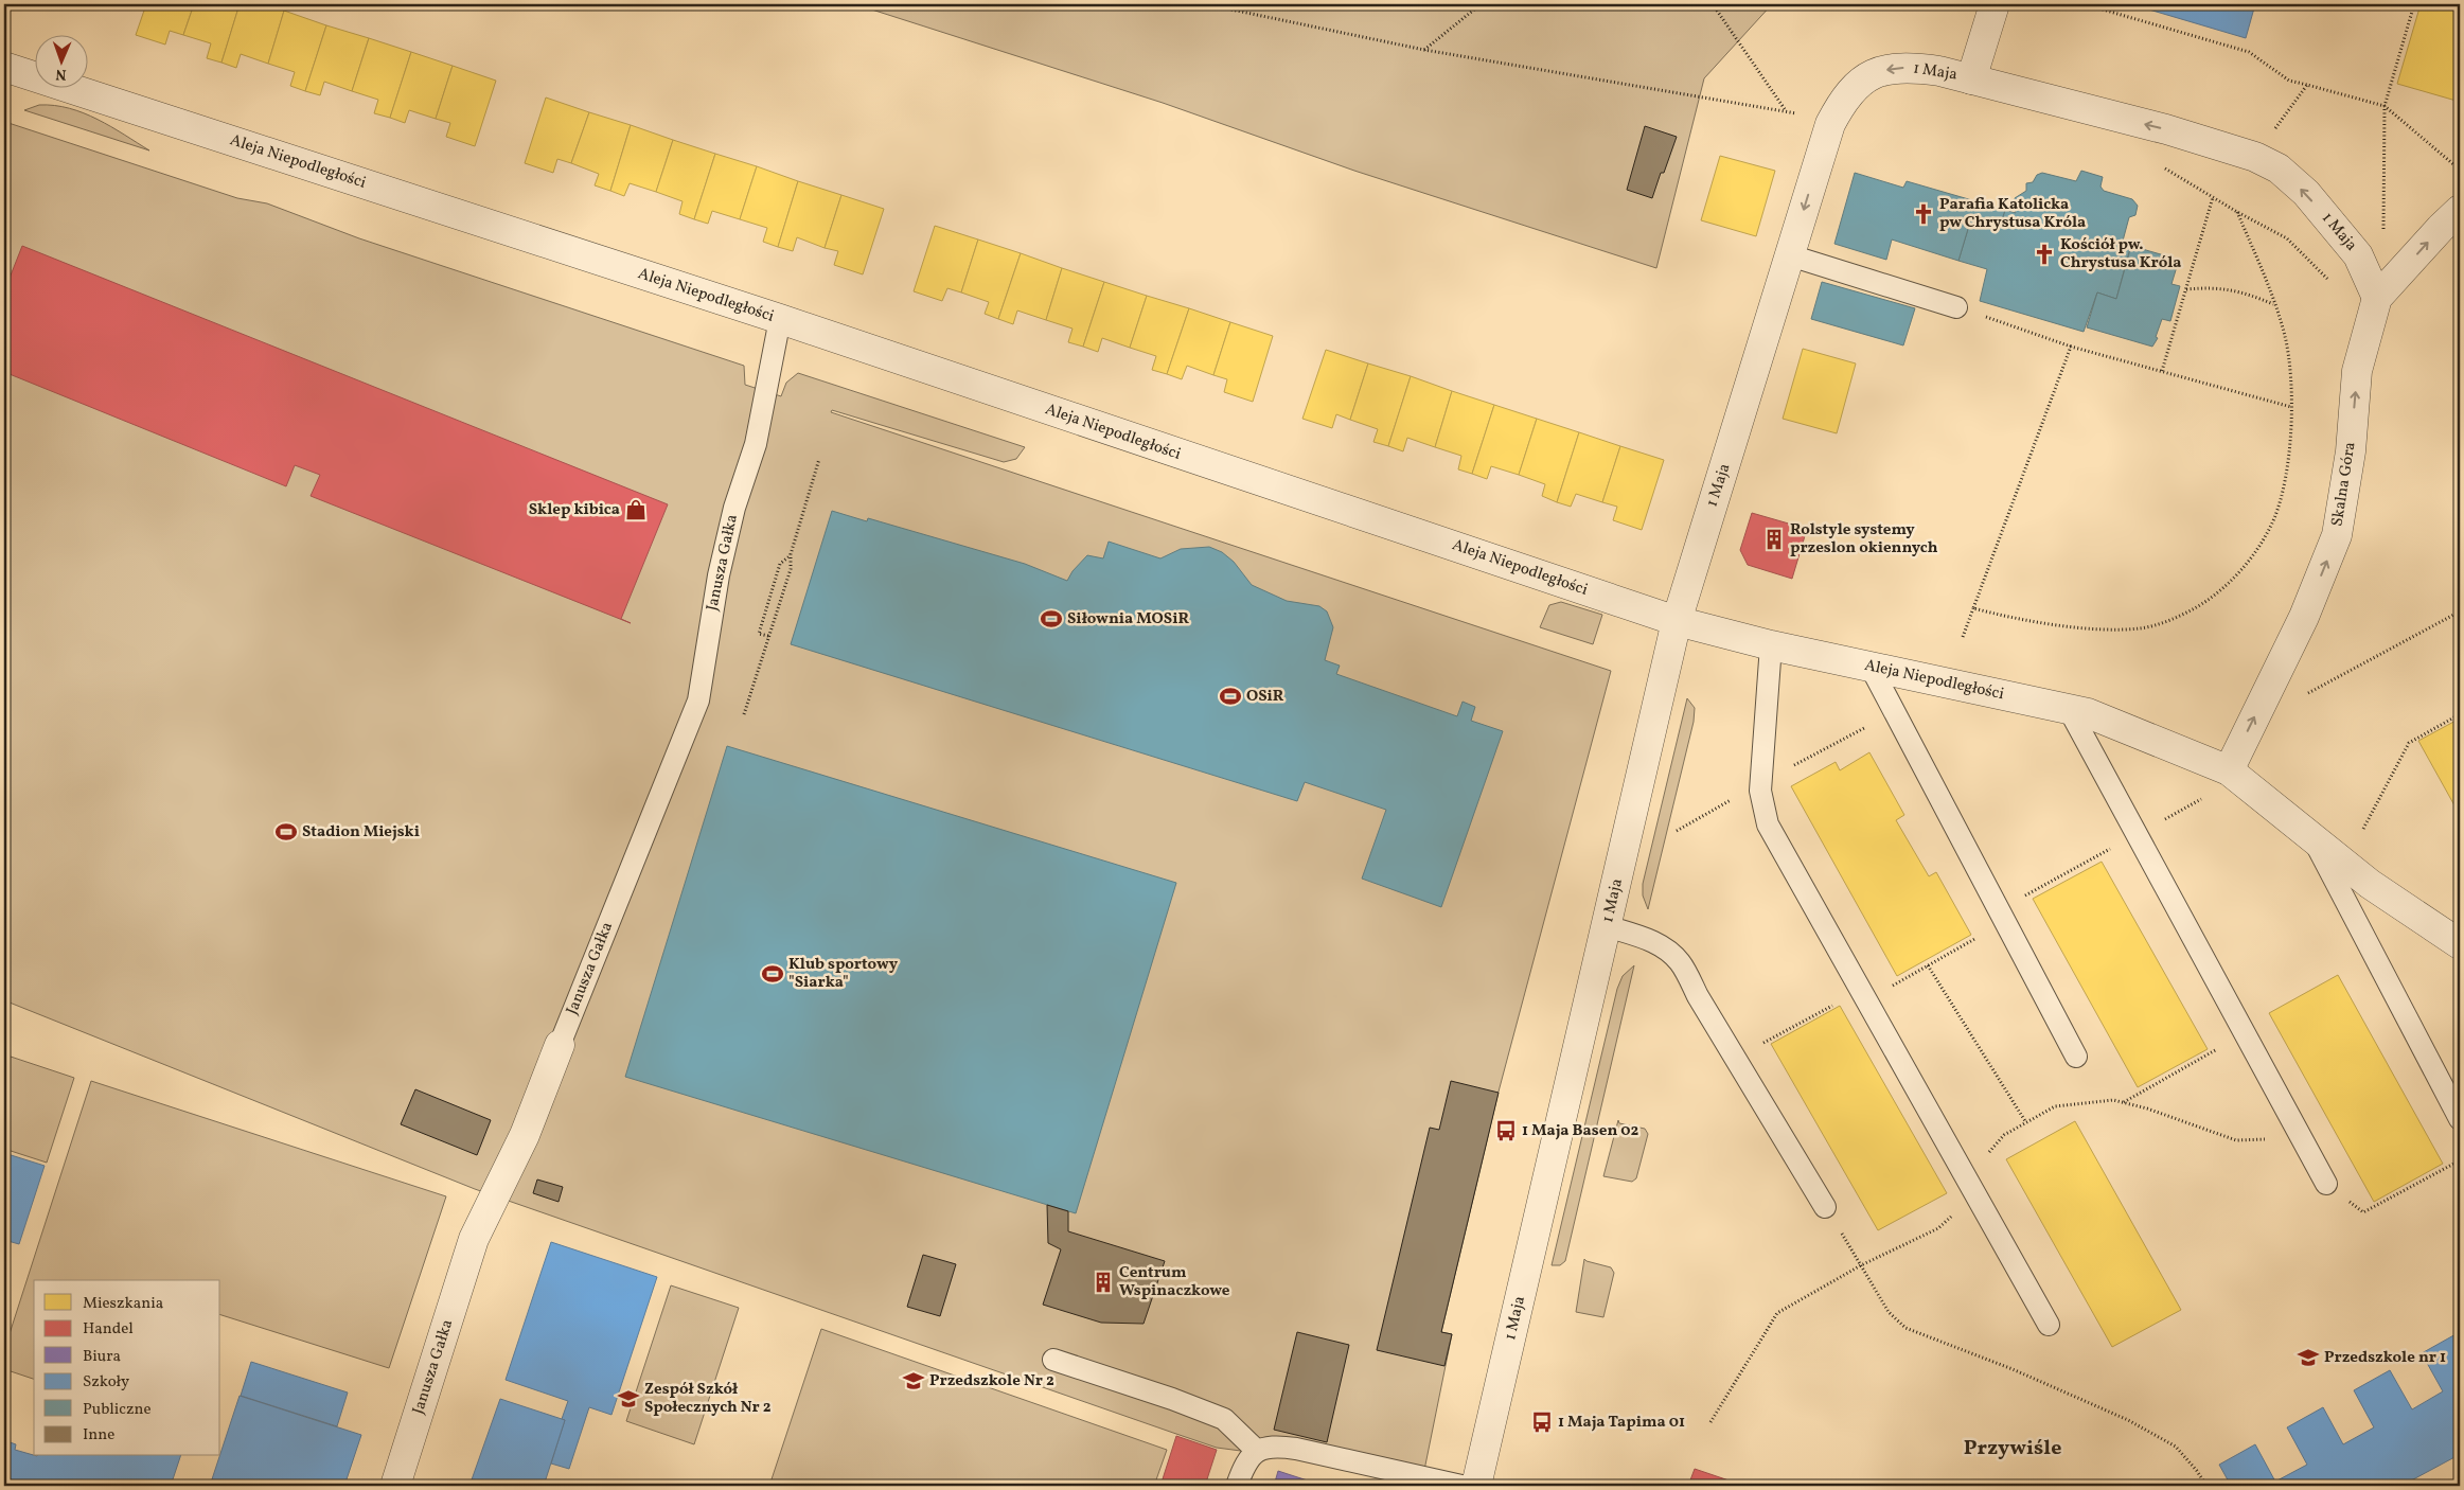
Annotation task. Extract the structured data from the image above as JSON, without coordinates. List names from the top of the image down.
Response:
{
  "streets": {
    "street": [
      "1 Maja",
      "Aleja Niepodległości",
      "Skalna Góra",
      "Janusza Gałka"
    ]
  },
  "crossings": [
    ["1 Maja", "Aleja Niepodległości"],
    ["1 Maja", "Skalna Góra"],
    ["Aleja Niepodległości", "Skalna Góra"],
    ["Aleja Niepodległości", "Janusza Gałka"]
  ],
  "one_way": ["Skalna Góra"],
  "districts": ["Przywiśle"],
  "places": {
    "church": ["Parafia Katolicka pw Chrystusa Króla", "Kościół pw. Chrystusa Króla"],
    "shop": ["Sklep kibica"],
    "building": ["Rolstyle systemy przeslon okiennych", "Centrum Wspinaczkowe"],
    "sports": [
      "Siłownia MOSiR",
      "OSiR",
      "Stadion Miejski",
      "Klub sportowy \"Siarka\""
    ],
    "bus stop": ["1 Maja Basen 02", "1 Maja Tapima 01"],
    "school or university": ["Przedszkole nr 1", "Przedszkole Nr 2", "Zespół Szkół Społecznych Nr 2"]
  },
  "legend": [
    "Mieszkania",
    "Handel",
    "Biura",
    "Szkoły",
    "Publiczne",
    "Inne"
  ],
  "north": "bottom"
}
